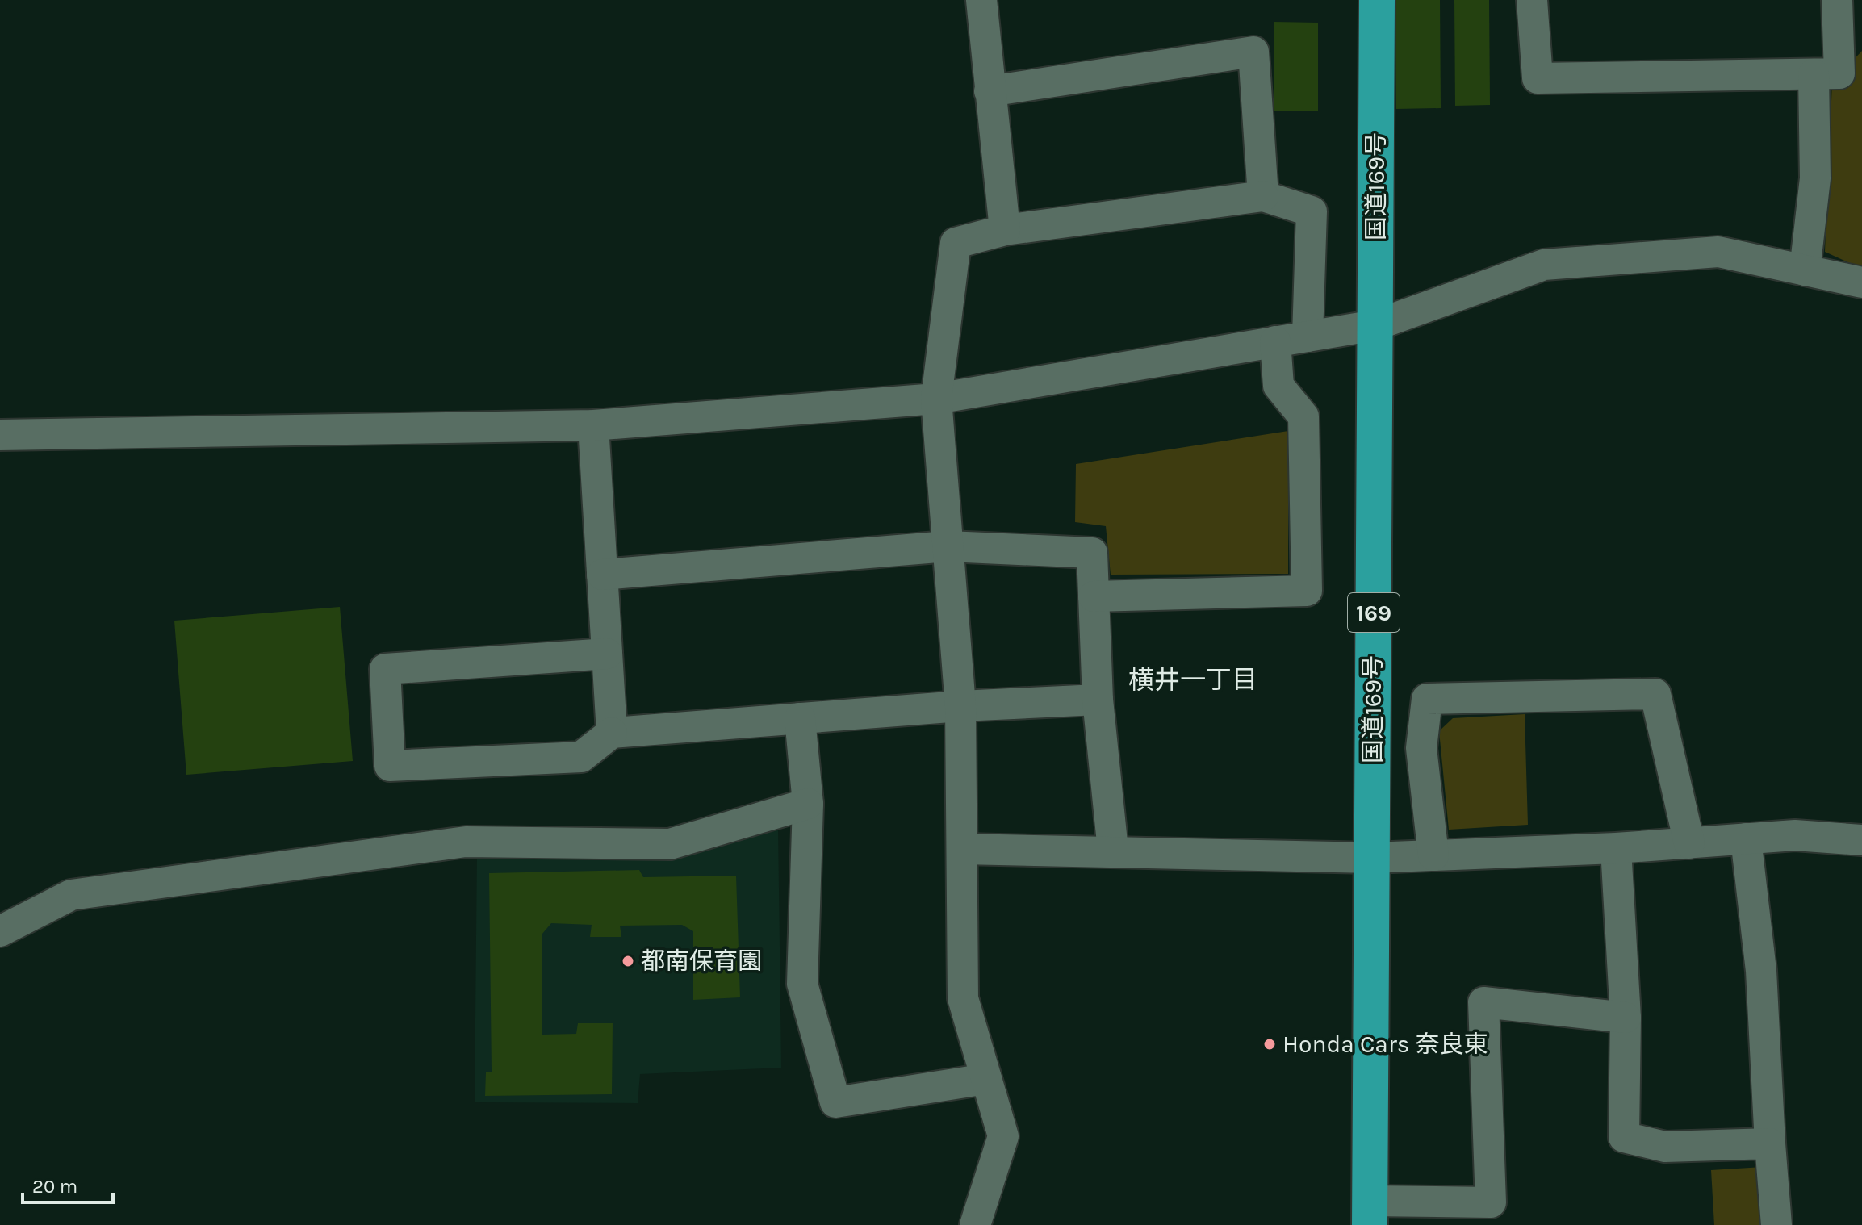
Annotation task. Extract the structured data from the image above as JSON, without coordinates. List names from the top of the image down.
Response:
{
  "streets": {
    "highway": ["国道169号", "169"]
  },
  "districts": ["横井一丁目"],
  "places": ["都南保育園", "Honda Cars 奈良東"],
  "scale_bar": "20 m"
}
